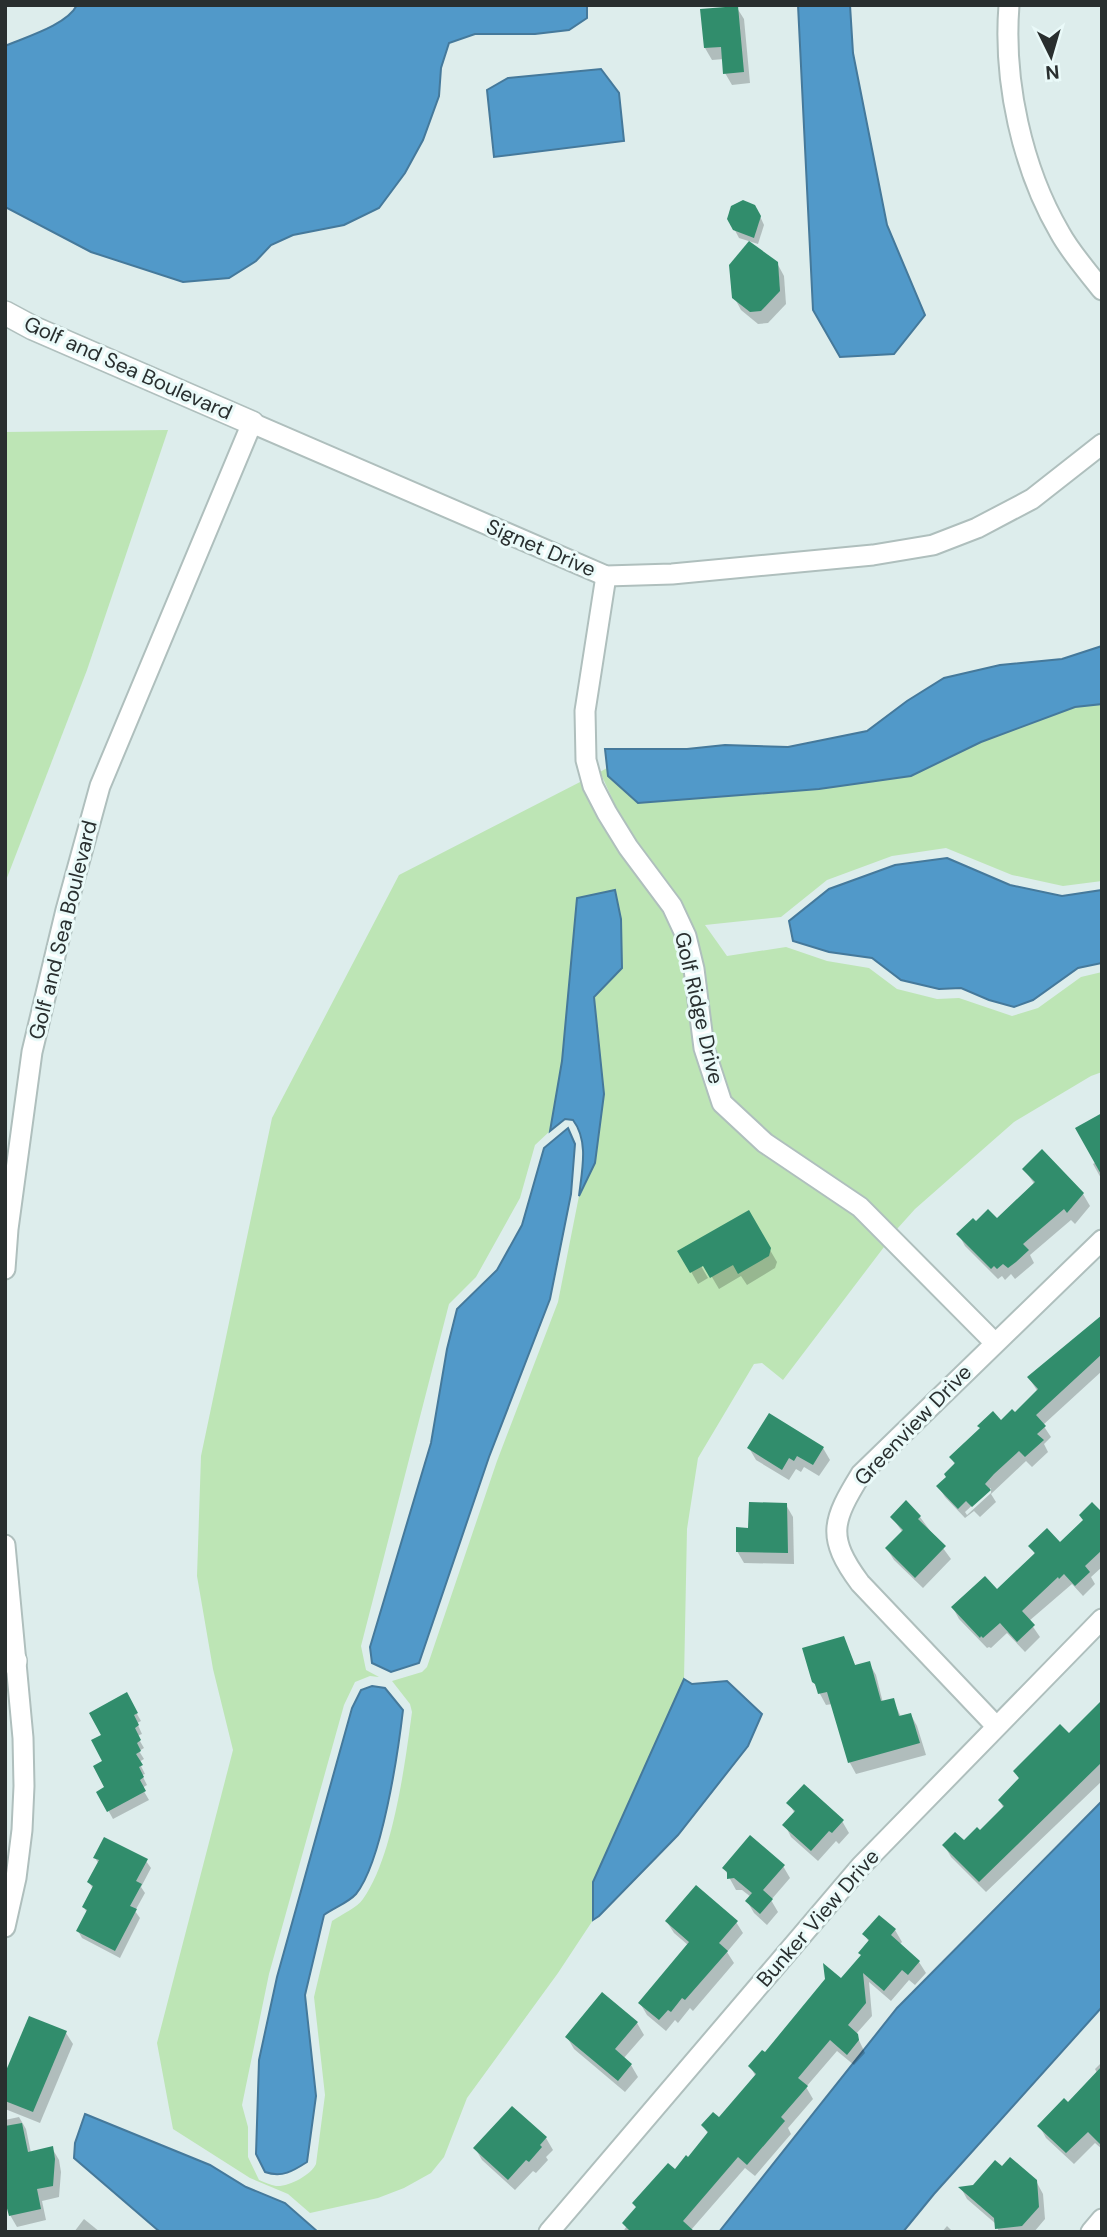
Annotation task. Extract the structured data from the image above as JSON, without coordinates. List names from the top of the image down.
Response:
{
  "streets": {
    "street": [
      "Golf and Sea Boulevard",
      "Signet Drive",
      "Golf Ridge Drive",
      "Greenview Drive",
      "Bunker View Drive"
    ]
  },
  "crossings": [
    ["Golf and Sea Boulevard", "Signet Drive"],
    ["Signet Drive", "Golf Ridge Drive"],
    ["Golf Ridge Drive", "Greenview Drive"],
    ["Greenview Drive", "Bunker View Drive"]
  ],
  "north": "bottom"
}
